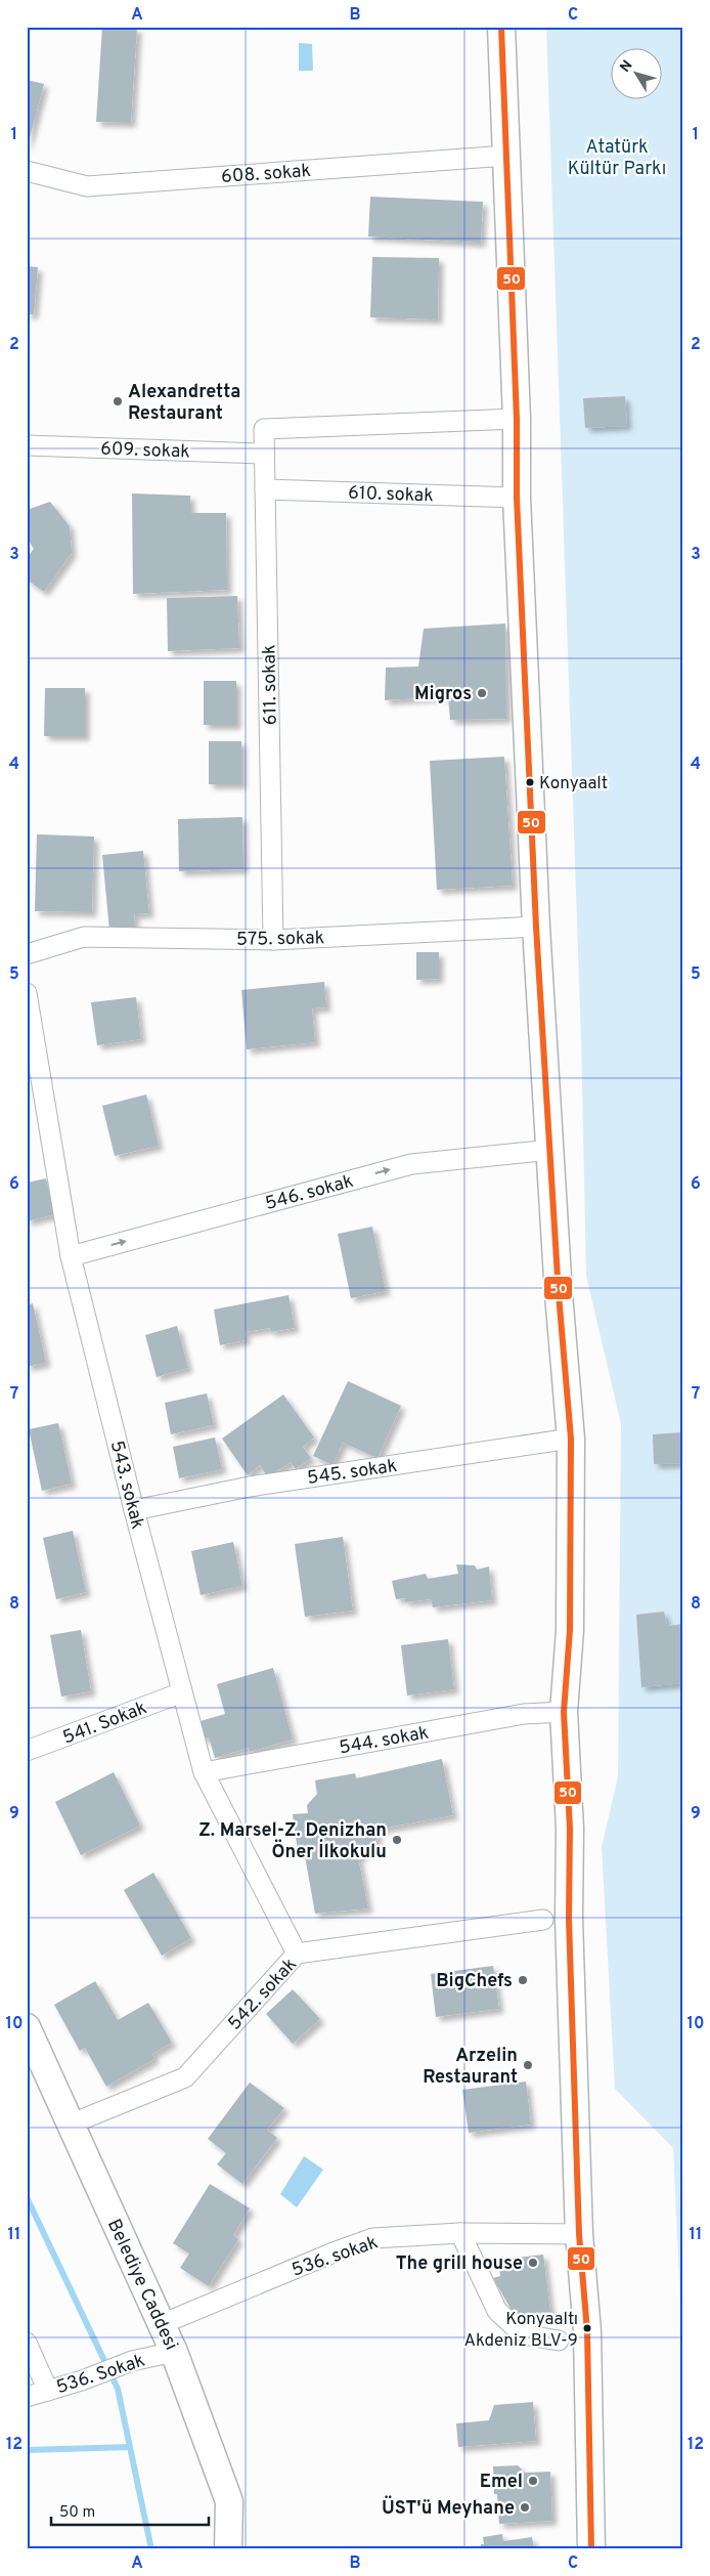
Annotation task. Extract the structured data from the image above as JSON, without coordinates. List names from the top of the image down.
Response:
{
  "streets": {
    "main road": ["Belediye Caddesi"],
    "street": [
      "608. sokak",
      "609. sokak",
      "610. sokak",
      "611. sokak",
      "575. sokak",
      "546. sokak",
      "545. sokak",
      "543. sokak",
      "541. Sokak",
      "544. sokak",
      "542. sokak",
      "536. sokak",
      "536. Sokak"
    ]
  },
  "crossings": [
    ["609. sokak", "611. sokak"],
    ["610. sokak", "611. sokak"],
    ["611. sokak", "575. sokak"],
    ["546. sokak", "543. sokak"],
    ["545. sokak", "543. sokak"],
    ["543. sokak", "541. Sokak"],
    ["543. sokak", "544. sokak"],
    ["543. sokak", "542. sokak"],
    ["542. sokak", "Belediye Caddesi"],
    ["536. sokak", "Belediye Caddesi"],
    ["Belediye Caddesi", "536. Sokak"]
  ],
  "one_way": ["546. sokak"],
  "parks": ["Atatürk Kültür Parkı"],
  "places": [
    "Alexandretta Restaurant",
    "Migros",
    "Konyaalt",
    "Z. Marsel-Z. Denizhan Öner İlkokulu",
    "BigChefs",
    "Arzelin Restaurant",
    "The grill house",
    "Konyaaltı Akdeniz BLV-9",
    "Emel",
    "ÜST'ü Meyhane"
  ],
  "lines": ["transit line 50"],
  "scale_bar": "50 m",
  "north": "top left",
  "grid": {
    "columns": ["A", "B", "C"],
    "rows": [
      "1",
      "2",
      "3",
      "4",
      "5",
      "6",
      "7",
      "8",
      "9",
      "10",
      "11",
      "12"
    ]
  }
}
